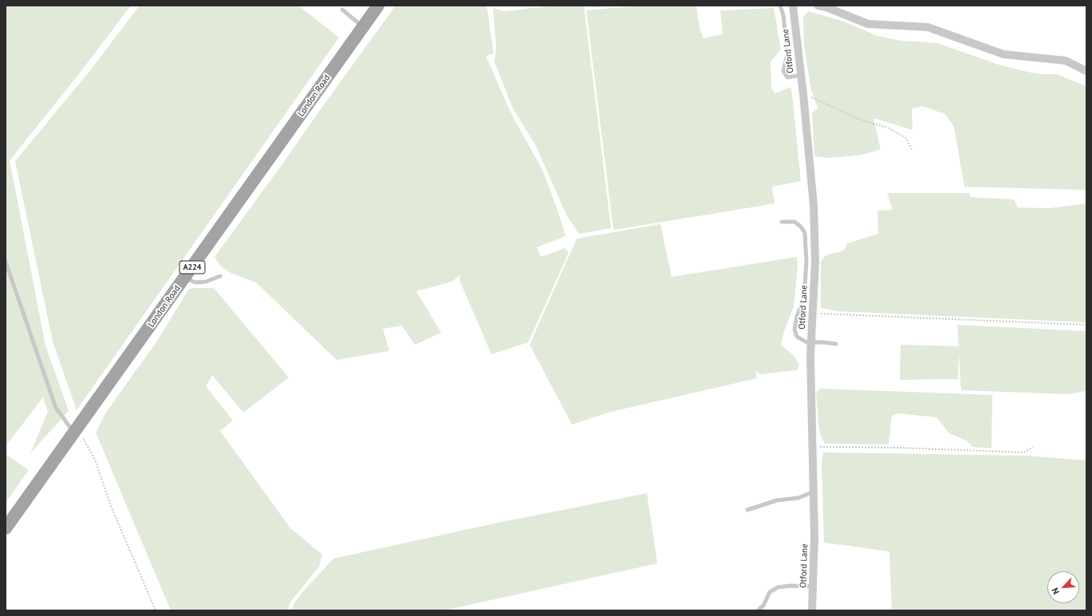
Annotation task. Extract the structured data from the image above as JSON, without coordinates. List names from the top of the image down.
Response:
{
  "streets": {
    "main road": ["London Road", "A224"],
    "street": ["Otford Lane"]
  },
  "north": "bottom left"
}
